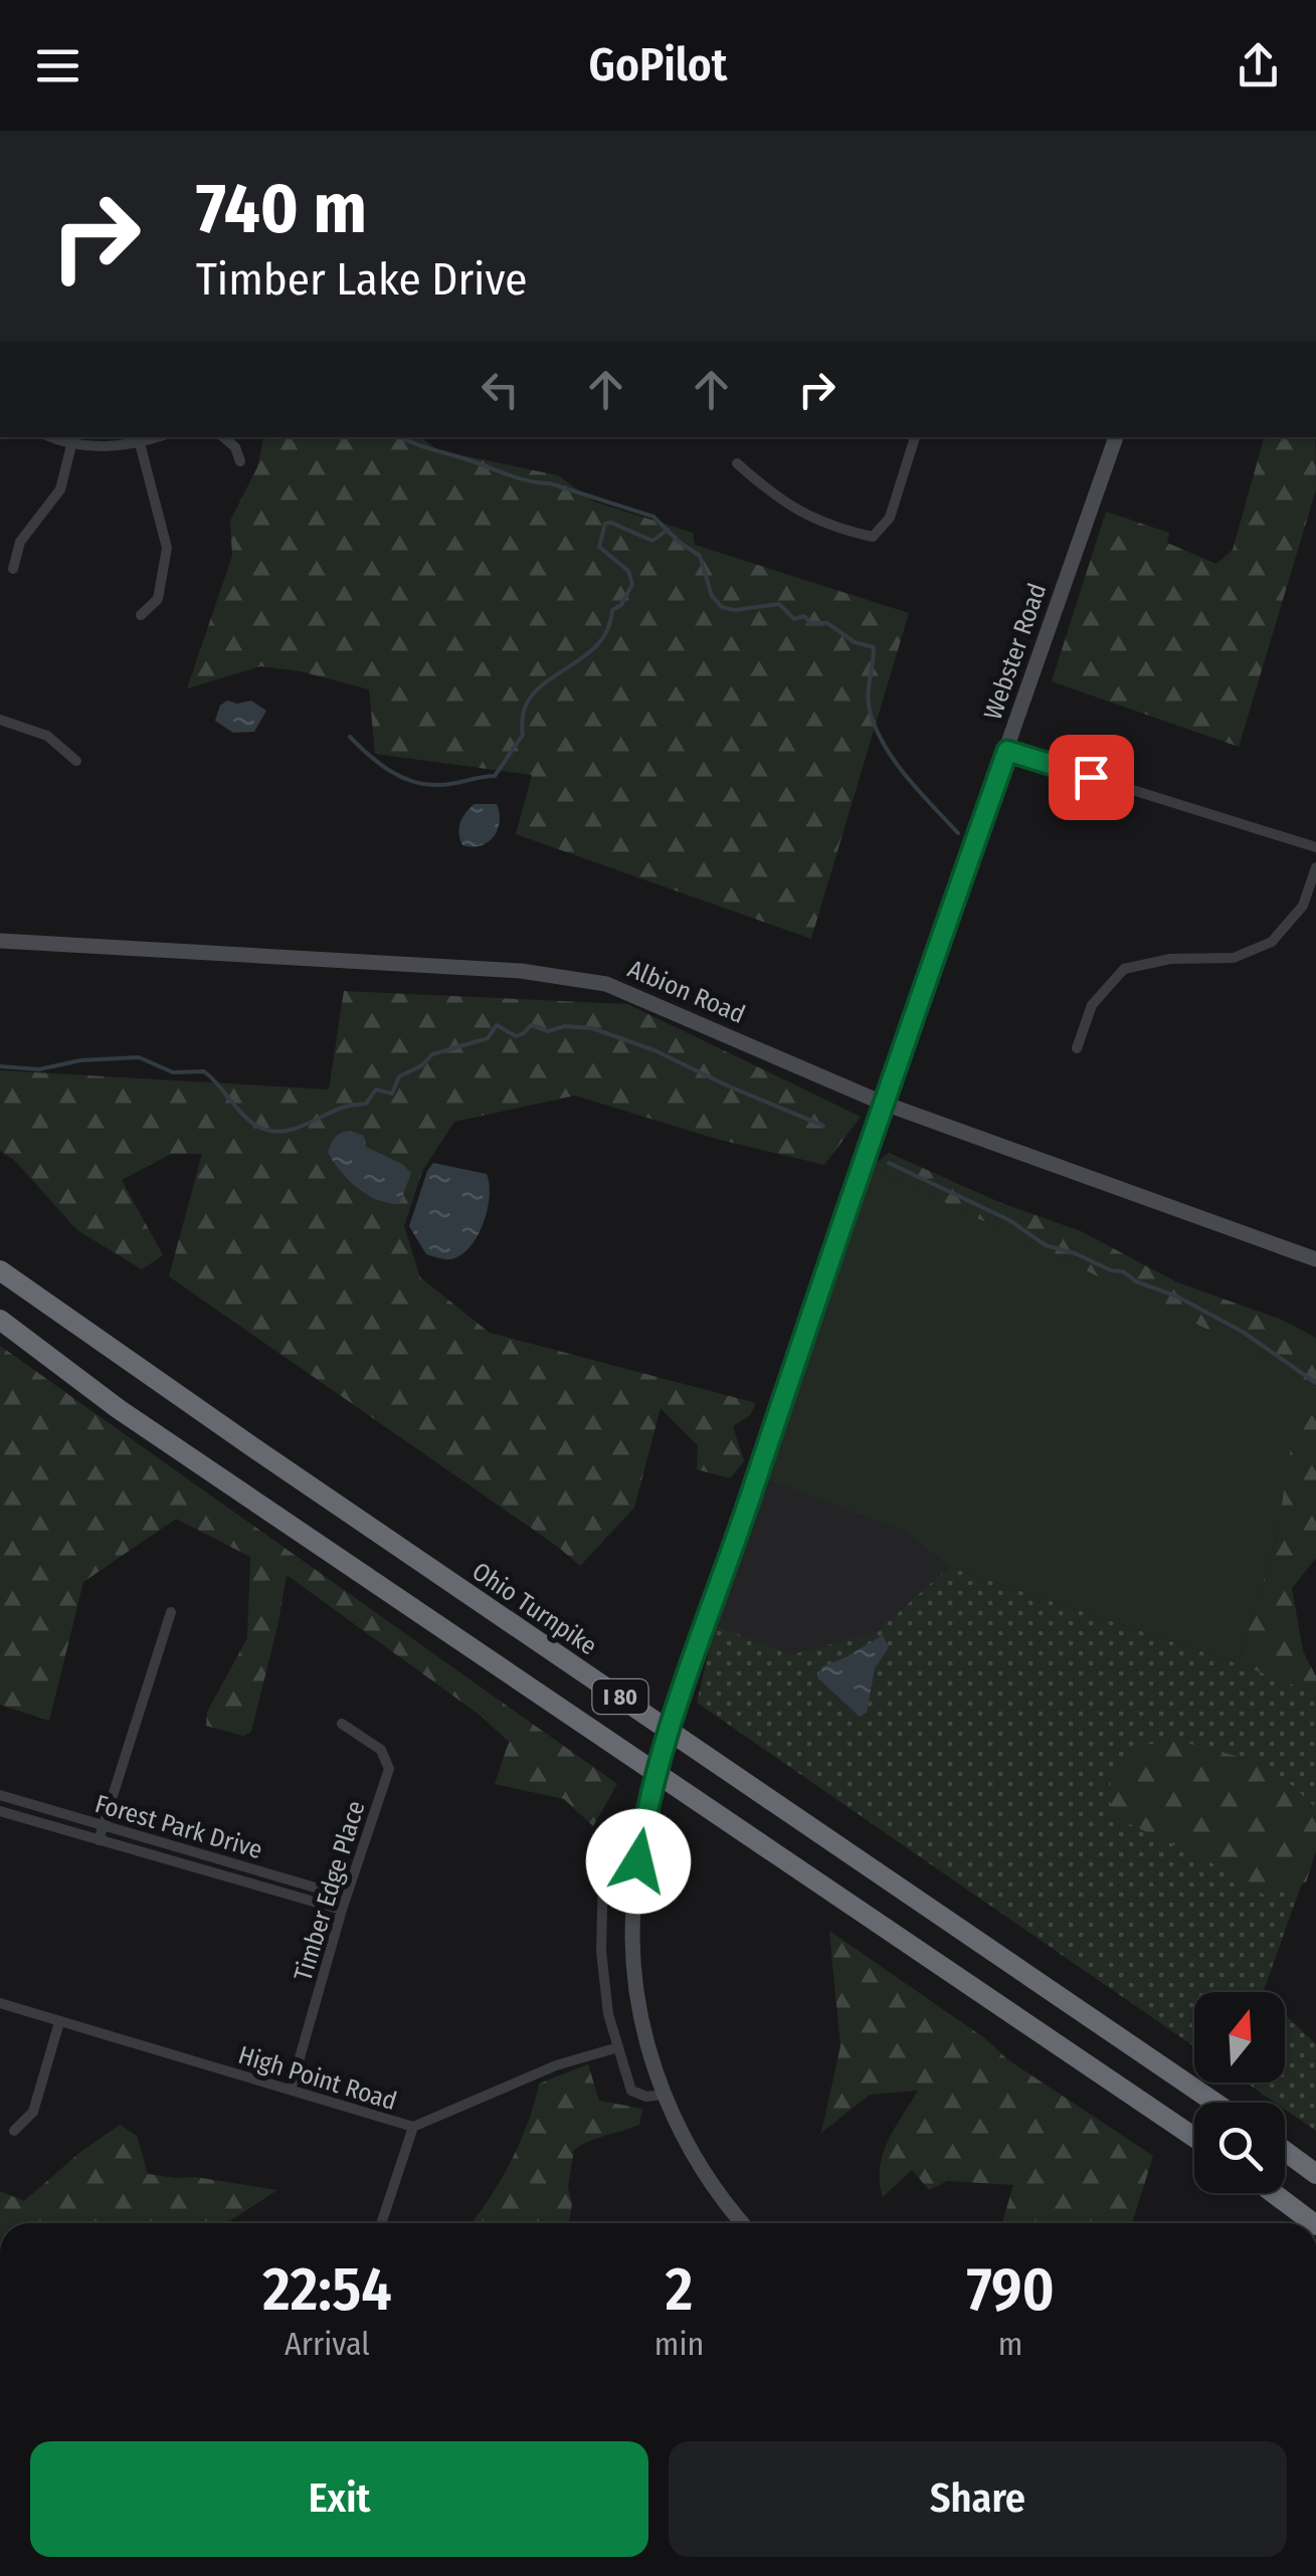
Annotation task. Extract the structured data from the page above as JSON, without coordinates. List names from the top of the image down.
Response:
{
  "streets": {
    "highway": ["Ohio Turnpike", "I 80"],
    "street": [
      "Webster Road",
      "Albion Road",
      "Forest Park Drive",
      "Timber Edge Place",
      "High Point Road"
    ]
  },
  "crossings": [
    ["Webster Road", "Albion Road"],
    ["Forest Park Drive", "Timber Edge Place"],
    ["Timber Edge Place", "High Point Road"]
  ],
  "north": "top",
  "page": {
    "header": "GoPilot",
    "turn": ["740 m", "Timber Lake Drive"],
    "eta": [
      "22:54",
      "Arrival",
      "2",
      "min",
      "790",
      "m"
    ],
    "buttons": ["Exit", "Share"]
  }
}
